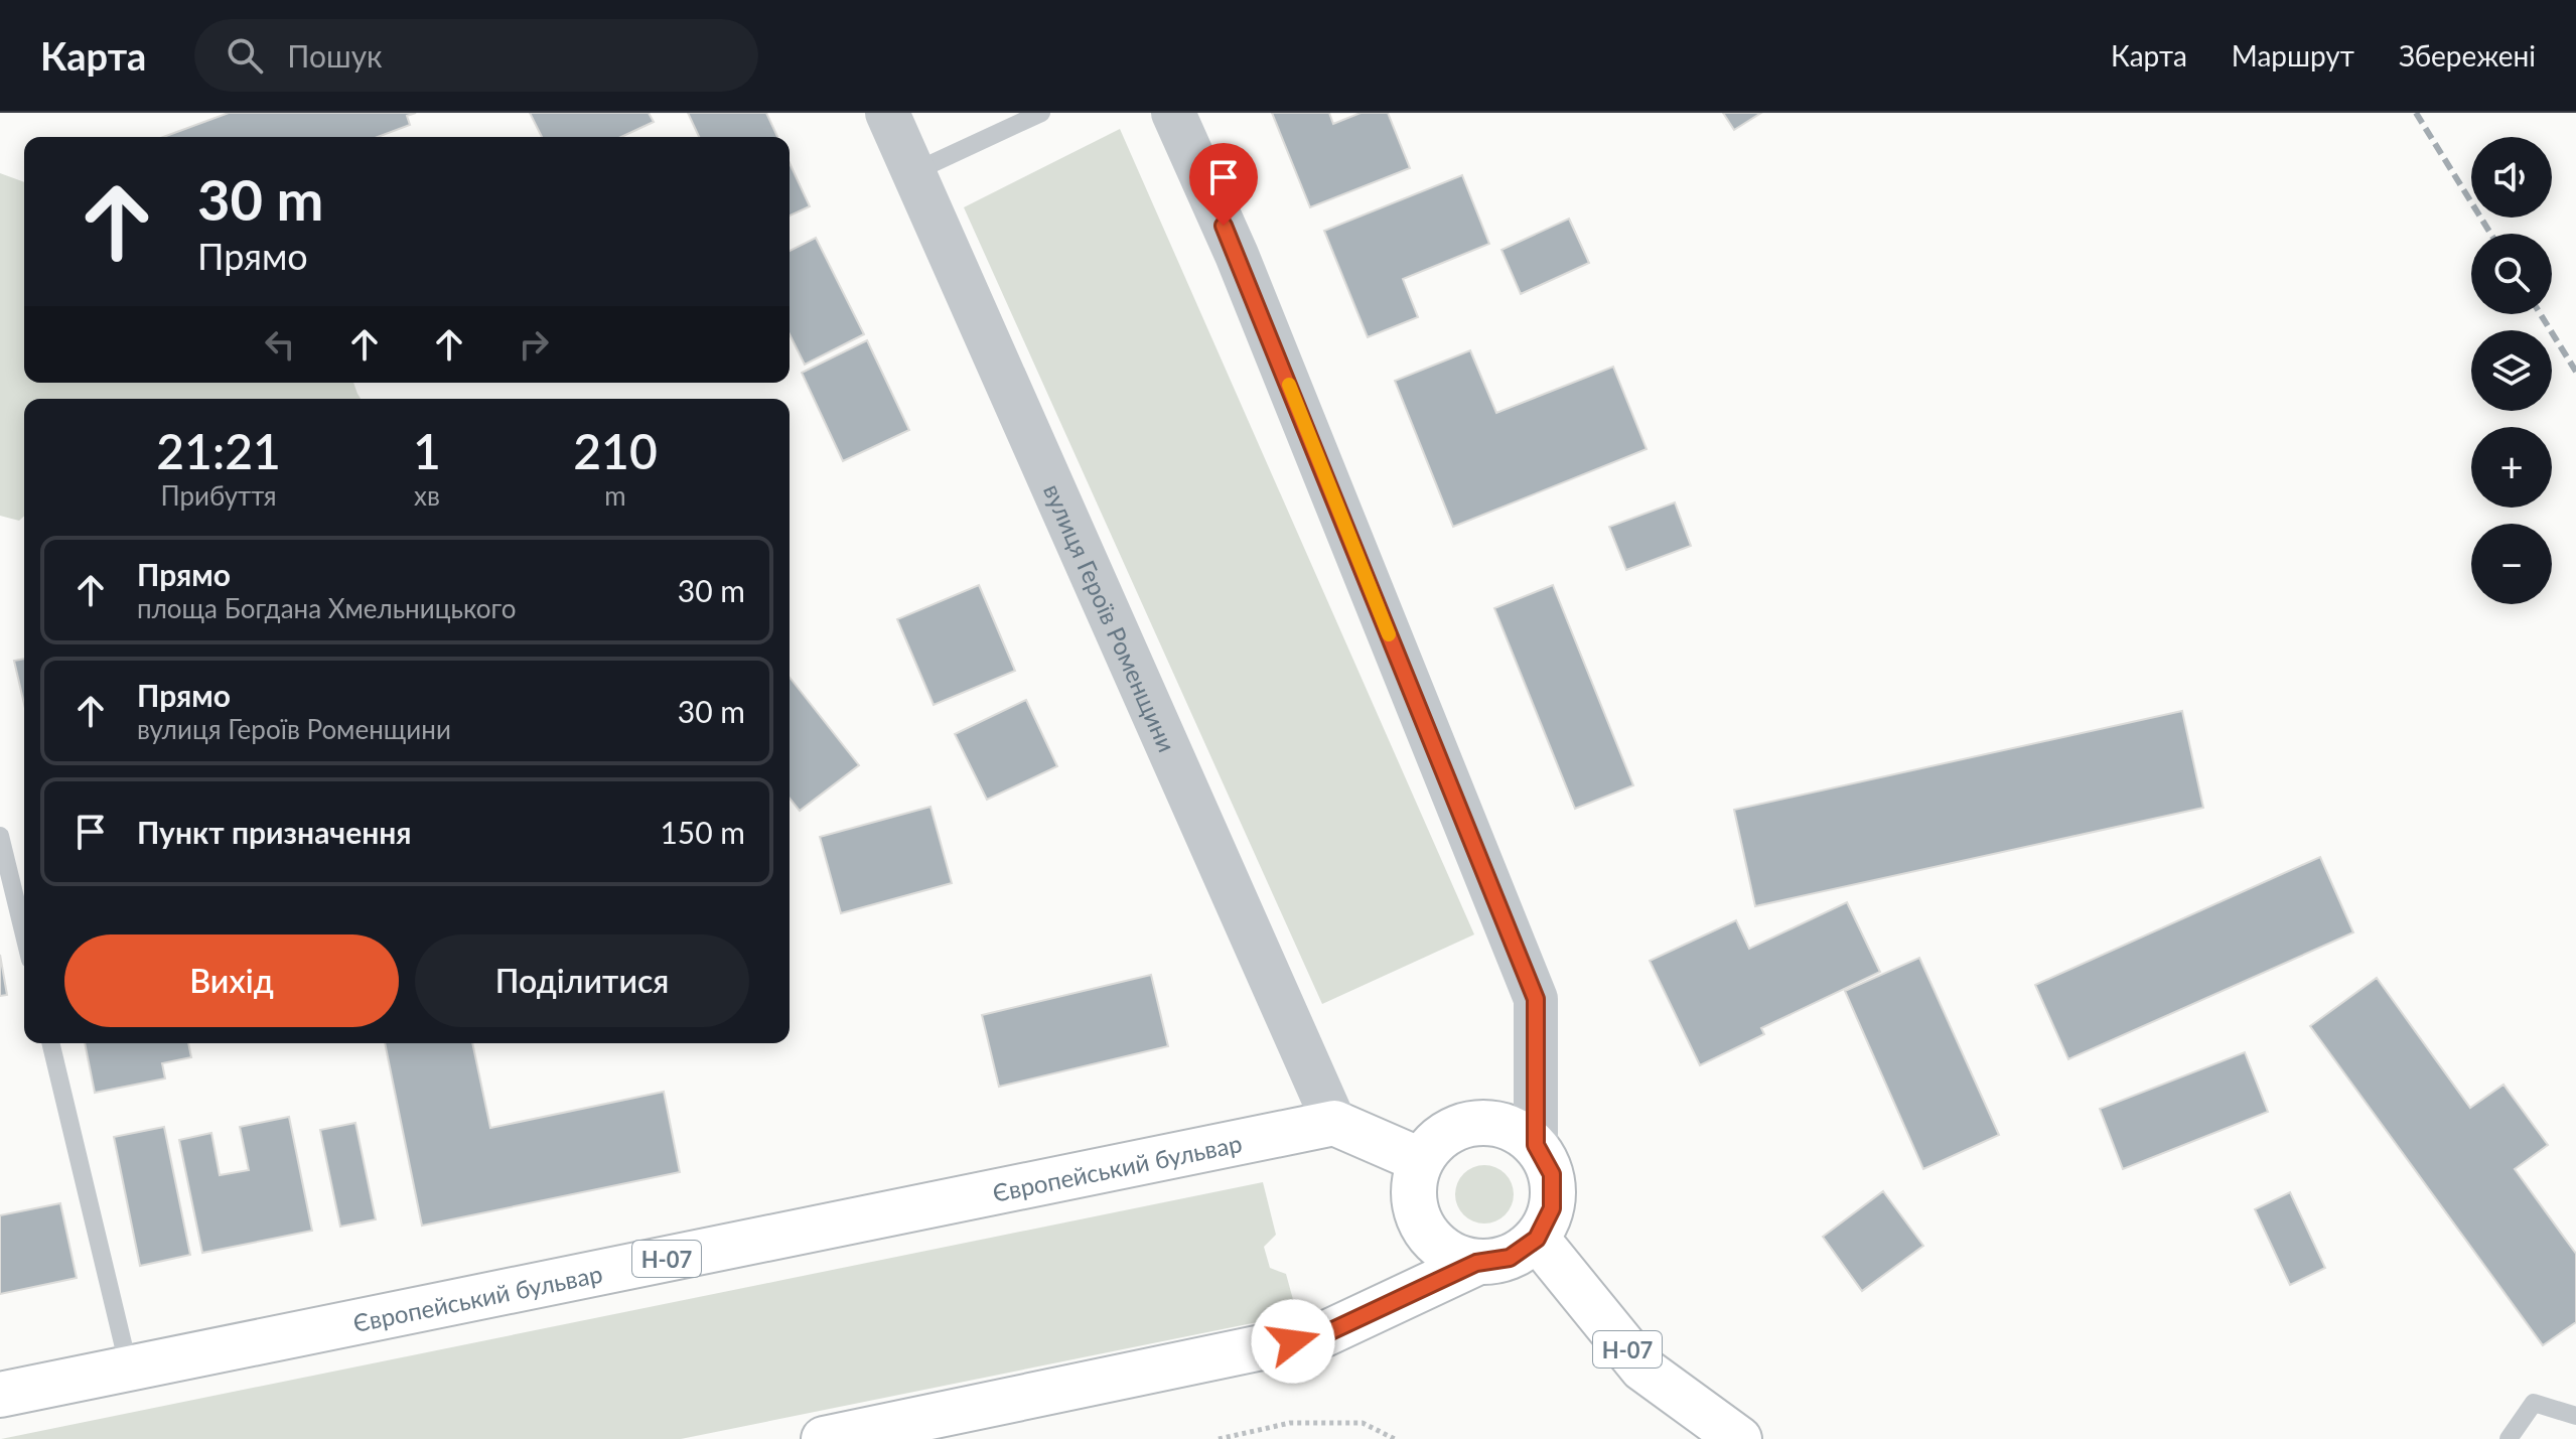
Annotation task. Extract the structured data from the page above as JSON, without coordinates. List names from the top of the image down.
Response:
{
  "streets": {
    "main road": ["Європейський бульвар", "Н-07"],
    "street": ["вулиця Героїв Роменщини"]
  },
  "crossings": [
    ["вулиця Героїв Роменщини", "Європейський бульвар"]
  ],
  "page": {
    "header": "Карта",
    "search": "Пошук",
    "nav": ["Карта", "Маршрут", "Збережені"],
    "map_buttons": ["+", "−"],
    "turn": ["30 m", "Прямо"],
    "eta": [
      "21:21",
      "Прибуття",
      "1",
      "хв",
      "210",
      "m"
    ],
    "list": [
      {
        "name": "Прямо",
        "note": "площа Богдана Хмельницького",
        "value": "30 m"
      },
      {
        "name": "Прямо",
        "note": "вулиця Героїв Роменщини",
        "value": "30 m"
      },
      {
        "name": "Пункт призначення",
        "value": "150 m"
      }
    ],
    "buttons": ["Вихід", "Поділитися"]
  }
}
